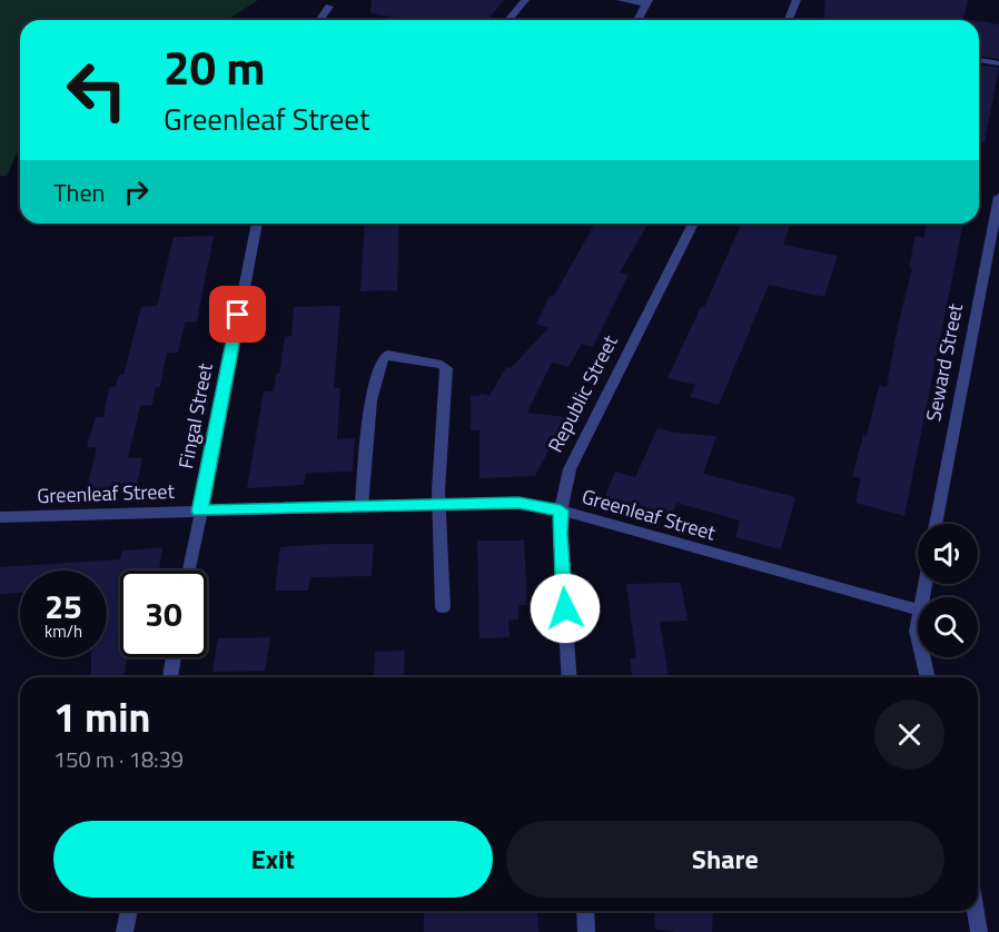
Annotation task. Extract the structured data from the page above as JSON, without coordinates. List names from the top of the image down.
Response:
{
  "streets": {
    "street": [
      "Seward Street",
      "Republic Street",
      "Fingal Street",
      "Greenleaf Street"
    ]
  },
  "crossings": [
    ["Republic Street", "Greenleaf Street"],
    ["Fingal Street", "Greenleaf Street"]
  ],
  "page": {
    "turn": ["20 m", "Greenleaf Street"],
    "then": "Then",
    "speed": "25 km/h",
    "limit": "30",
    "heading": ["1 min", "150 m · 18:39"],
    "buttons": ["Exit", "Share"]
  }
}
